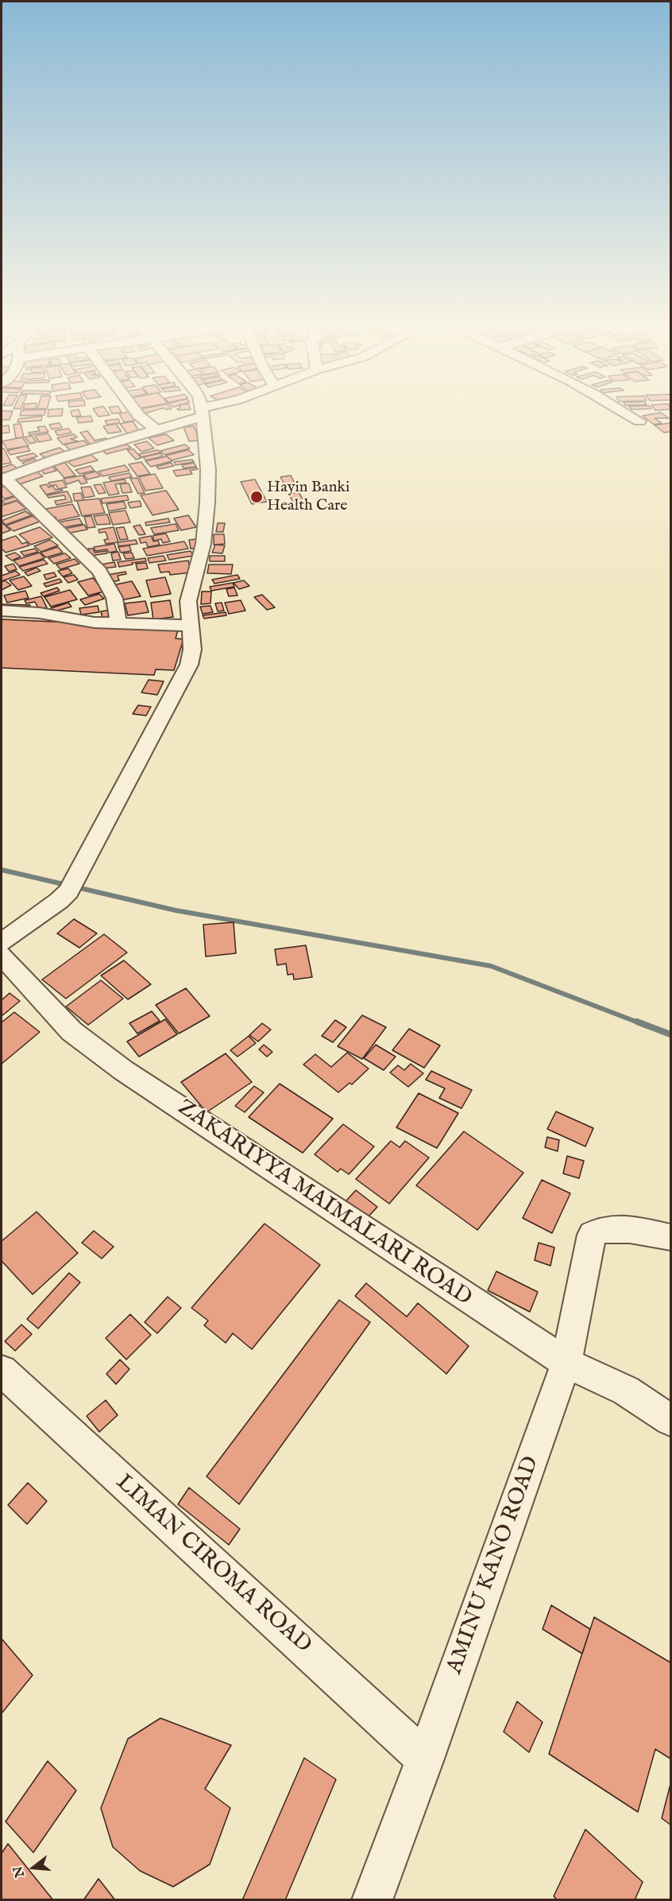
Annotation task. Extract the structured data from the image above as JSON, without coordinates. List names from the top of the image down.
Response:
{
  "streets": {
    "street": ["ZAKARIYYA MAIMALARI ROAD", "LIMAN CIROMA ROAD", "AMINU KANO ROAD"]
  },
  "crossings": [
    ["ZAKARIYYA MAIMALARI ROAD", "AMINU KANO ROAD"],
    ["LIMAN CIROMA ROAD", "AMINU KANO ROAD"]
  ],
  "places": ["Hayin Banki Health Care"],
  "north": "left"
}
